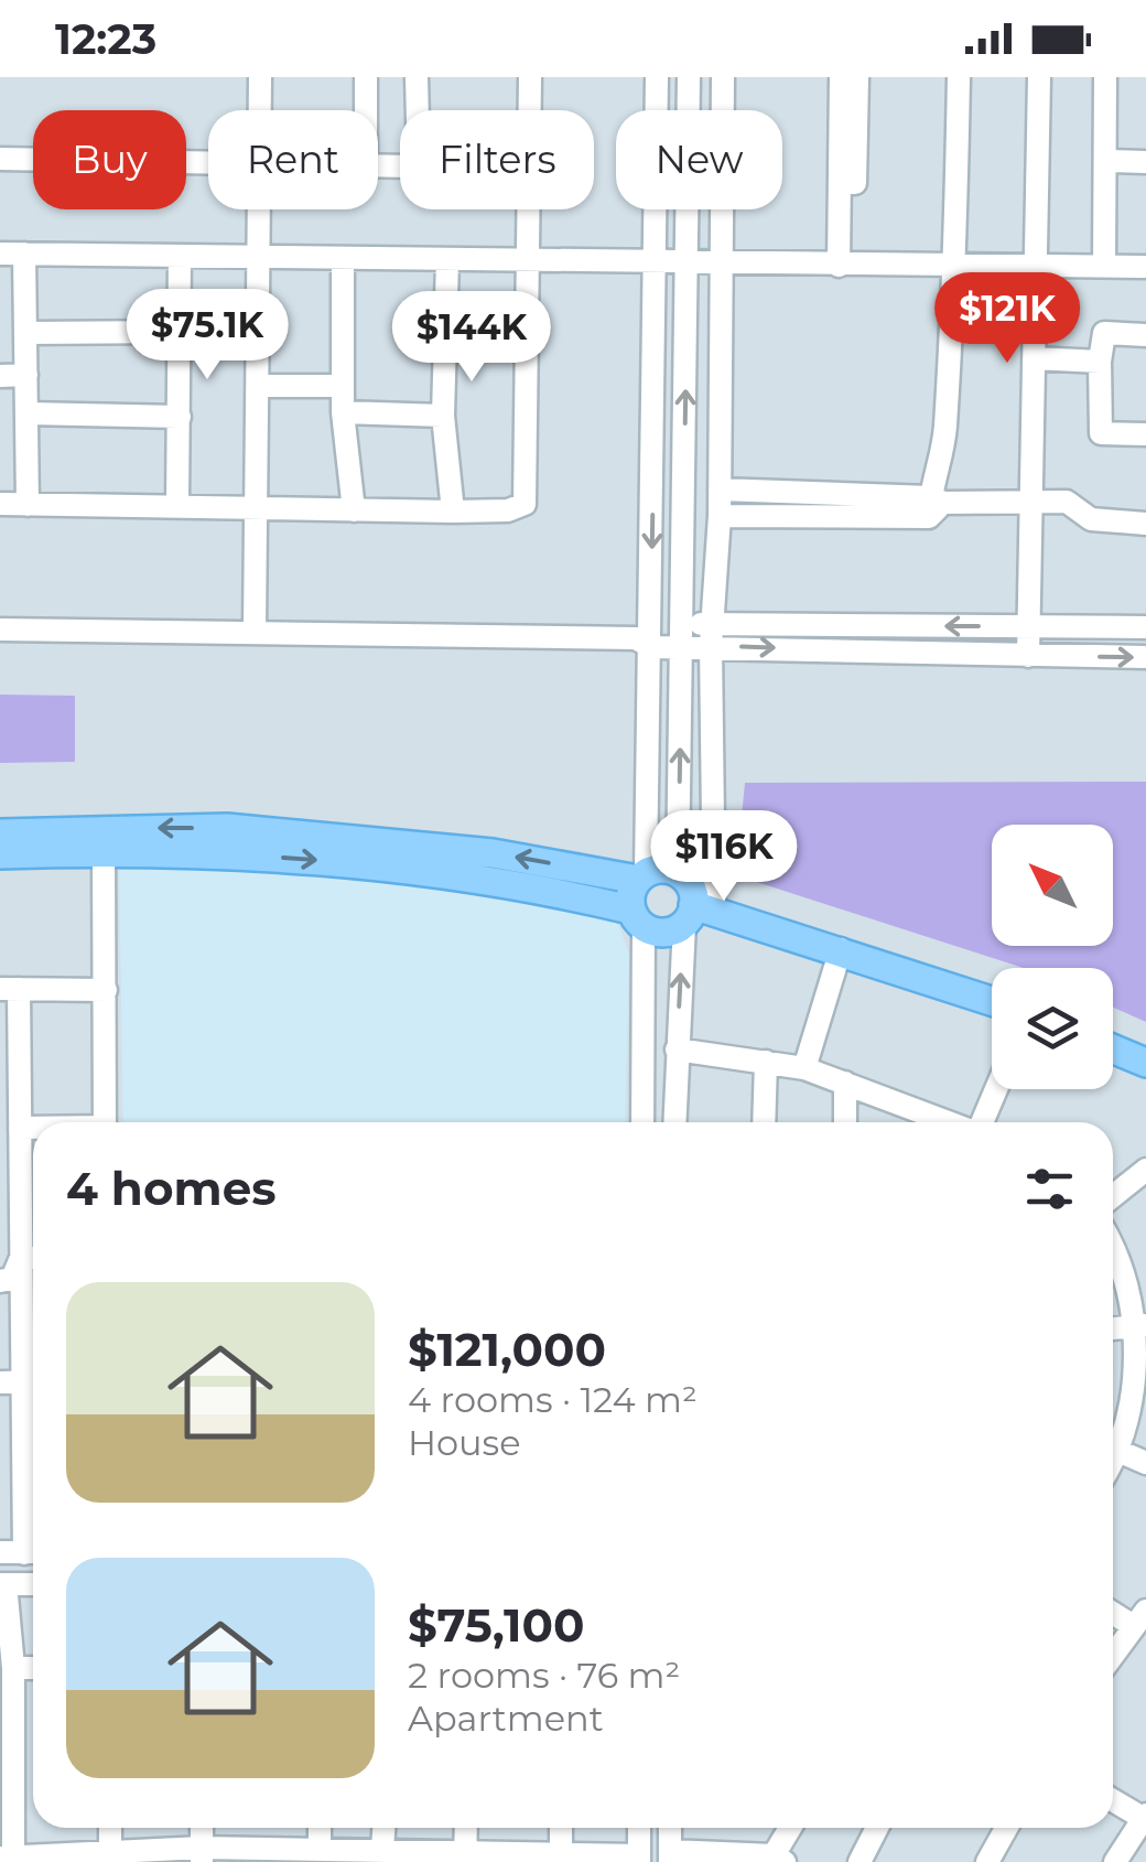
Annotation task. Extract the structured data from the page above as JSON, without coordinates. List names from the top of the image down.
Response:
{
  "north": "top left",
  "page": {
    "status": "12:23",
    "chip": [
      "Buy",
      "Rent",
      "Filters",
      "New"
    ],
    "price": [
      "$121K",
      "$75.1K",
      "$144K",
      "$116K"
    ],
    "heading": "4 homes",
    "list": [
      {
        "name": "$121,000",
        "note": "4 rooms · 124 m² · House"
      },
      {
        "name": "$75,100",
        "note": "2 rooms · 76 m² · Apartment"
      }
    ]
  }
}
